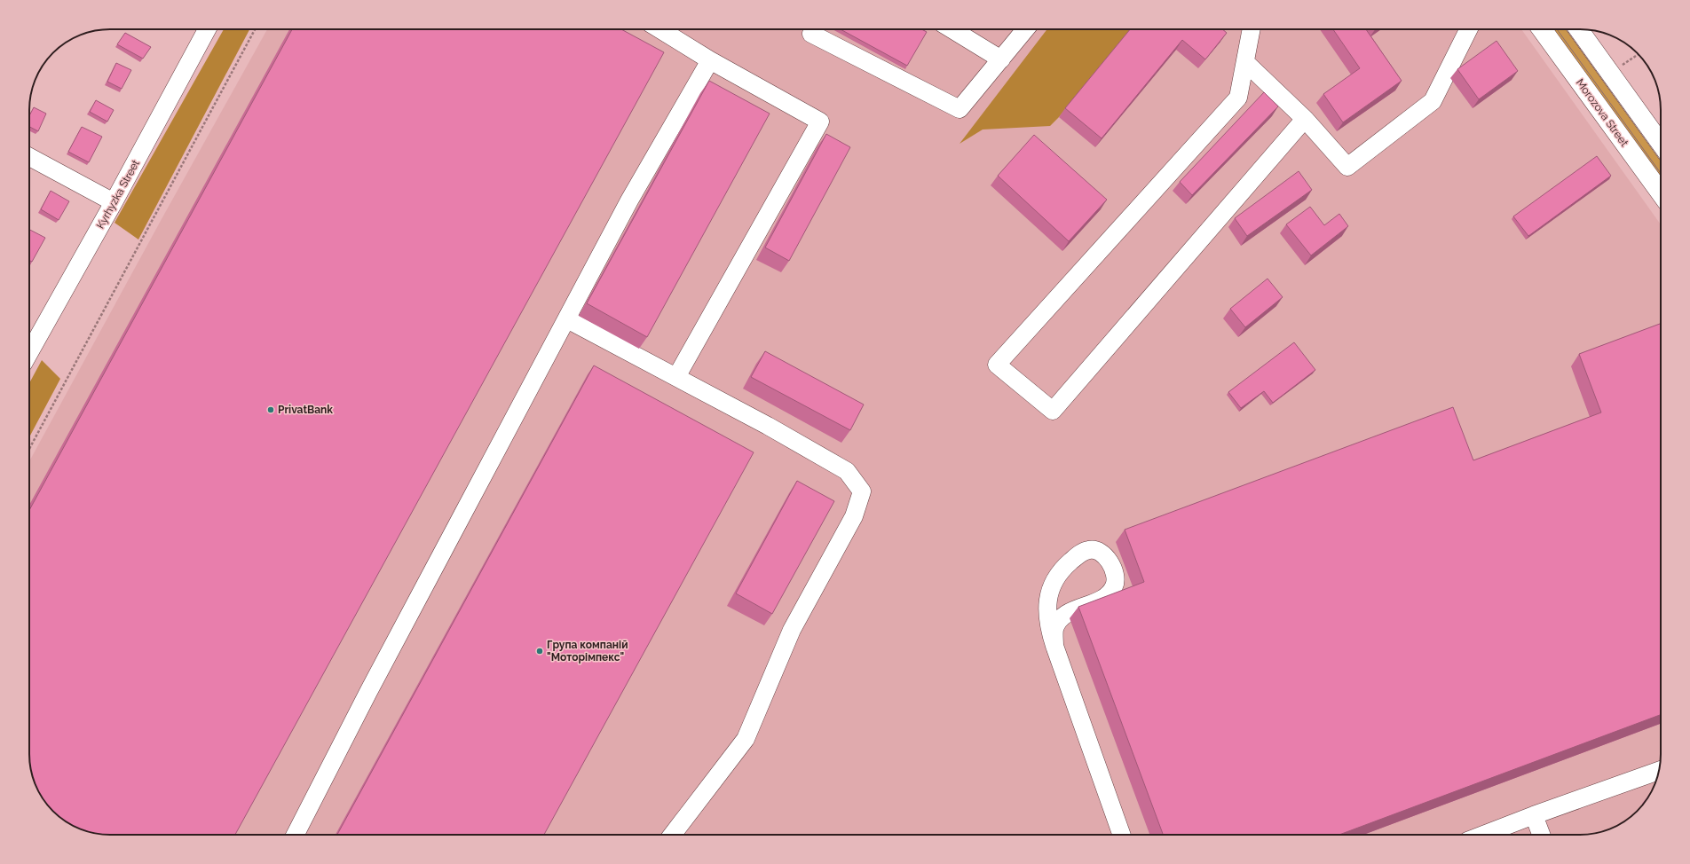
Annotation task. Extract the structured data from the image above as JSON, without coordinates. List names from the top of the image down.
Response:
{
  "streets": {
    "main road": ["Morozova Street"],
    "street": ["Kyrhyzka Street"]
  },
  "places": ["PrivatBank", "Група компаній \"Моторімпекс\""]
}
